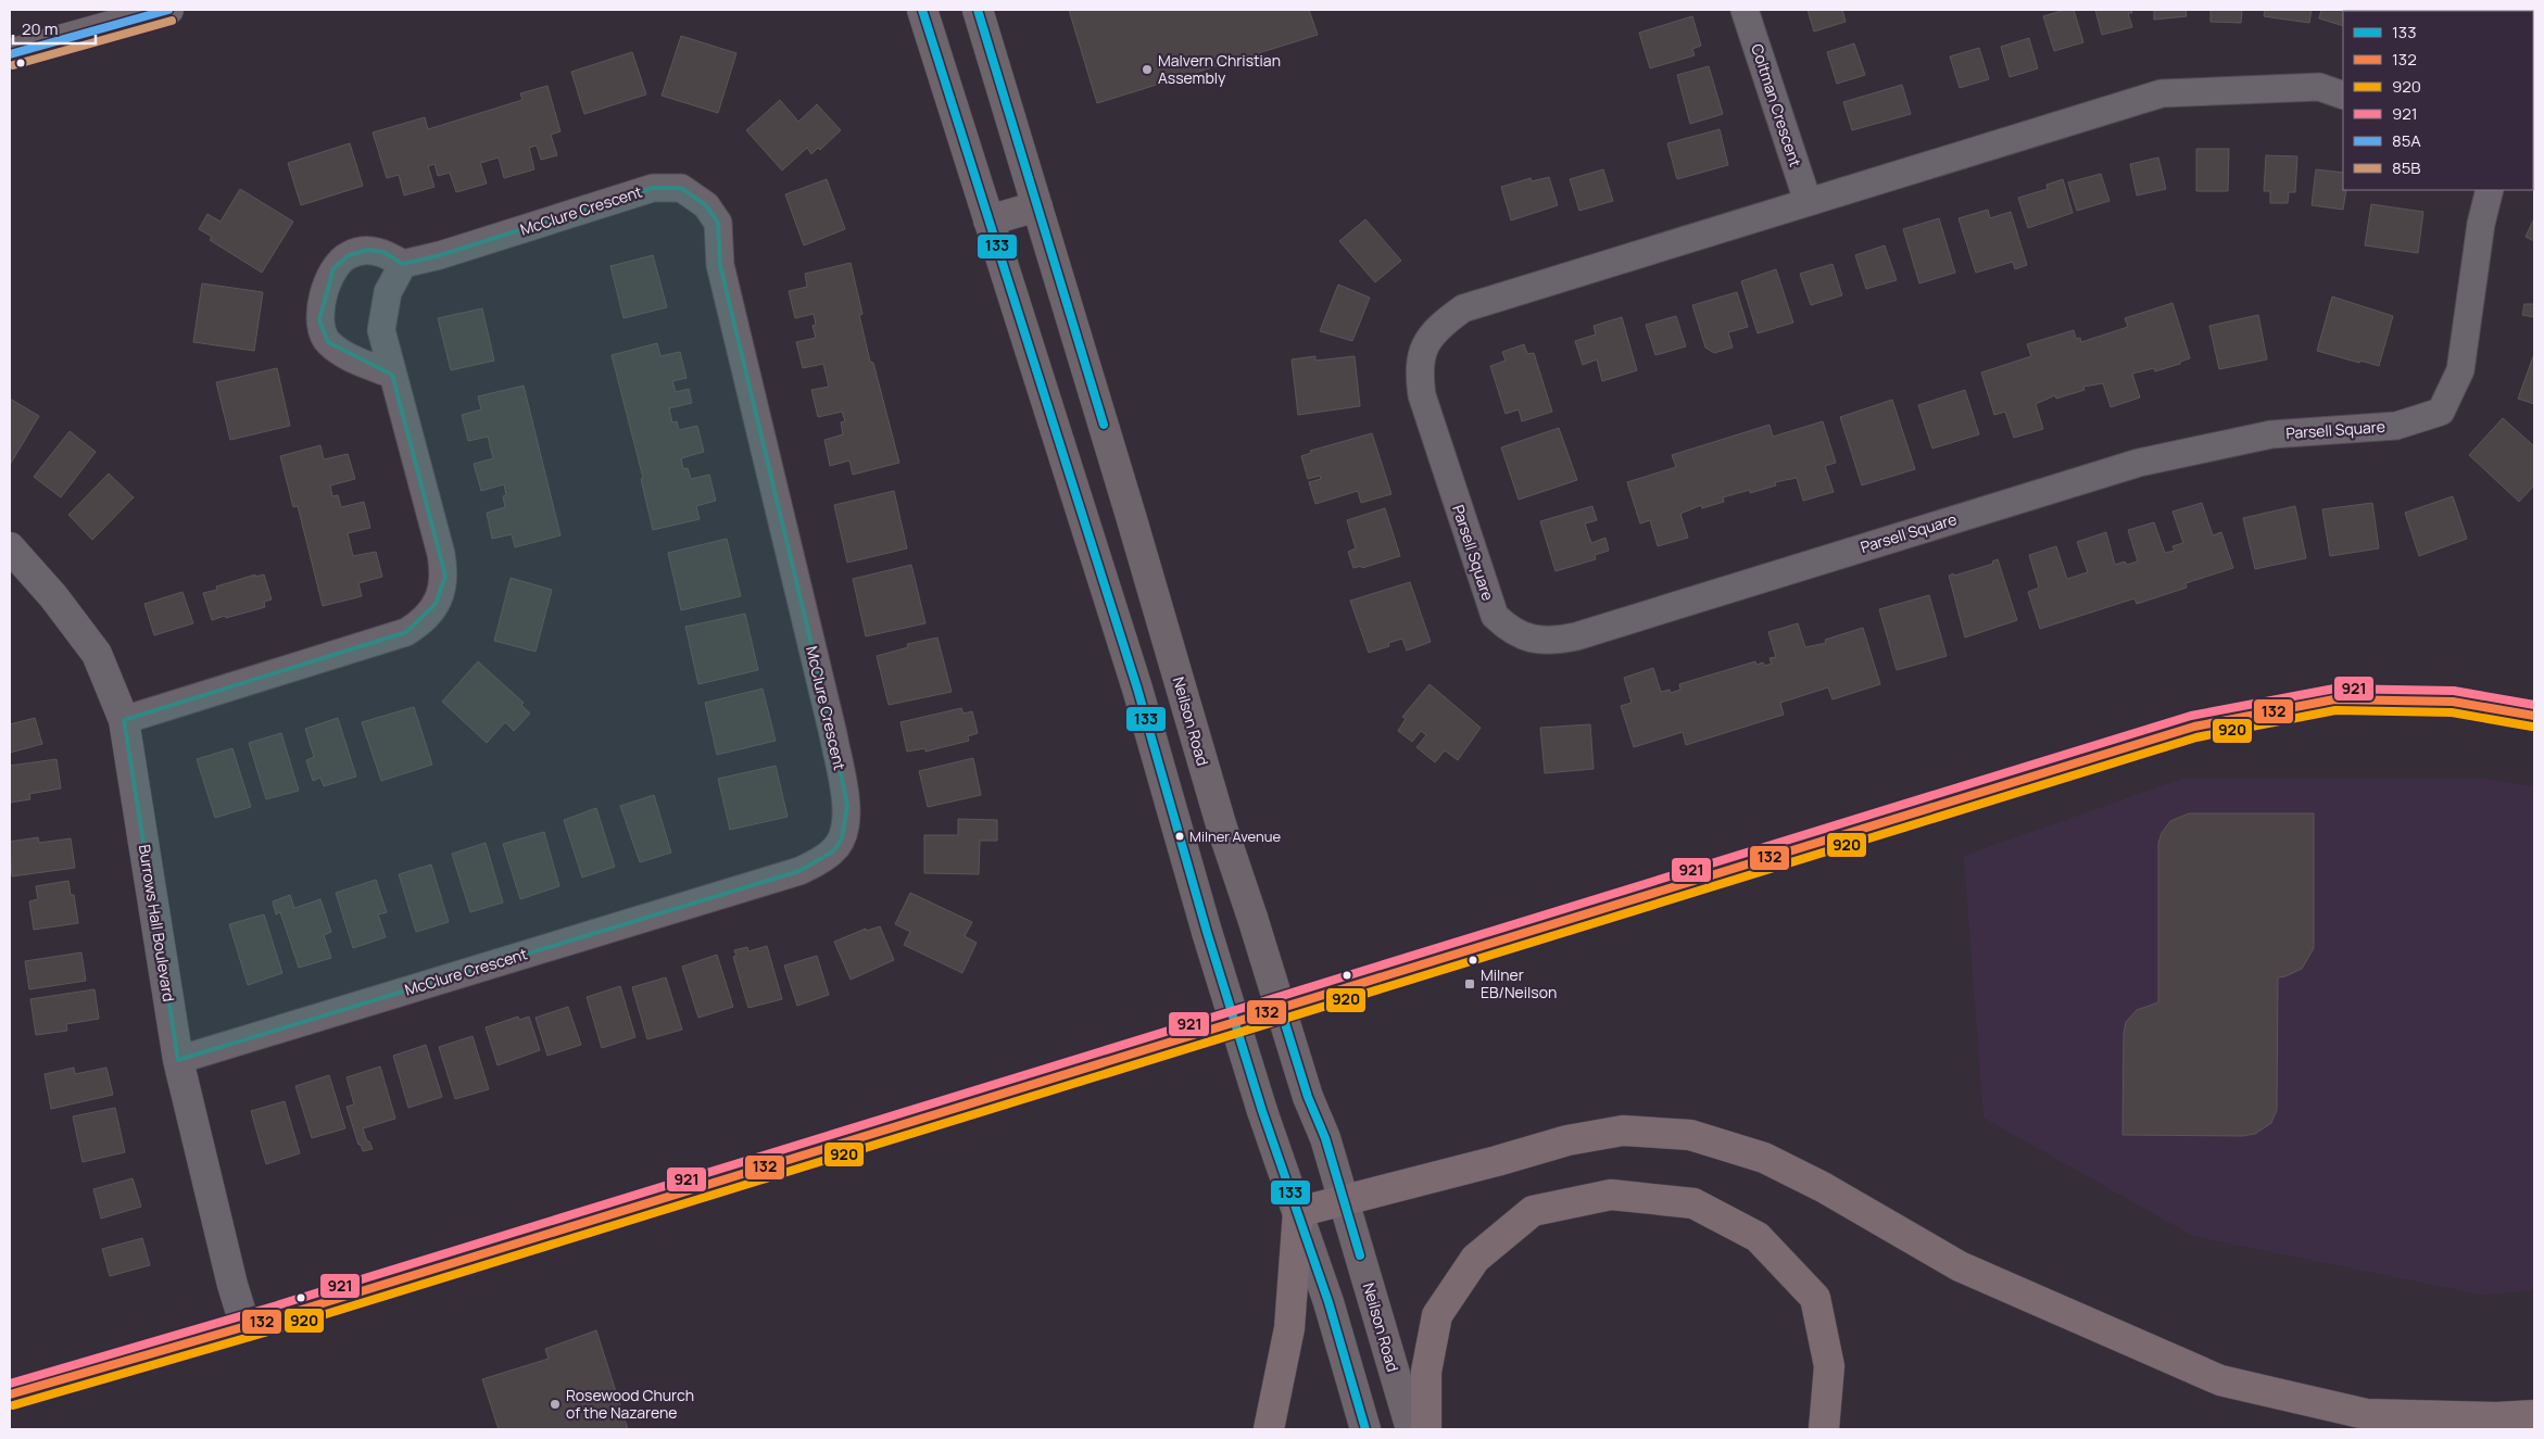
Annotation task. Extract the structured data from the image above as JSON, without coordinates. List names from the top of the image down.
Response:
{
  "streets": {
    "main road": ["Neilson Road"],
    "street": [
      "Coltman Crescent",
      "McClure Crescent",
      "Parsell Square",
      "Burrows Hall Boulevard"
    ]
  },
  "crossings": [
    ["Coltman Crescent", "Parsell Square"],
    ["McClure Crescent", "Burrows Hall Boulevard"]
  ],
  "places": {
    "other": ["Malvern Christian Assembly", "Milner Avenue", "Rosewood Church of the Nazarene"],
    "transit": ["Milner EB/Neilson"]
  },
  "lines": [
    "transit line 133",
    "transit line 85A",
    "transit line 85B",
    "transit line 921",
    "transit line 132",
    "transit line 920"
  ],
  "legend": [
    "133",
    "132",
    "920",
    "921",
    "85A",
    "85B"
  ],
  "scale_bar": "20 m"
}
